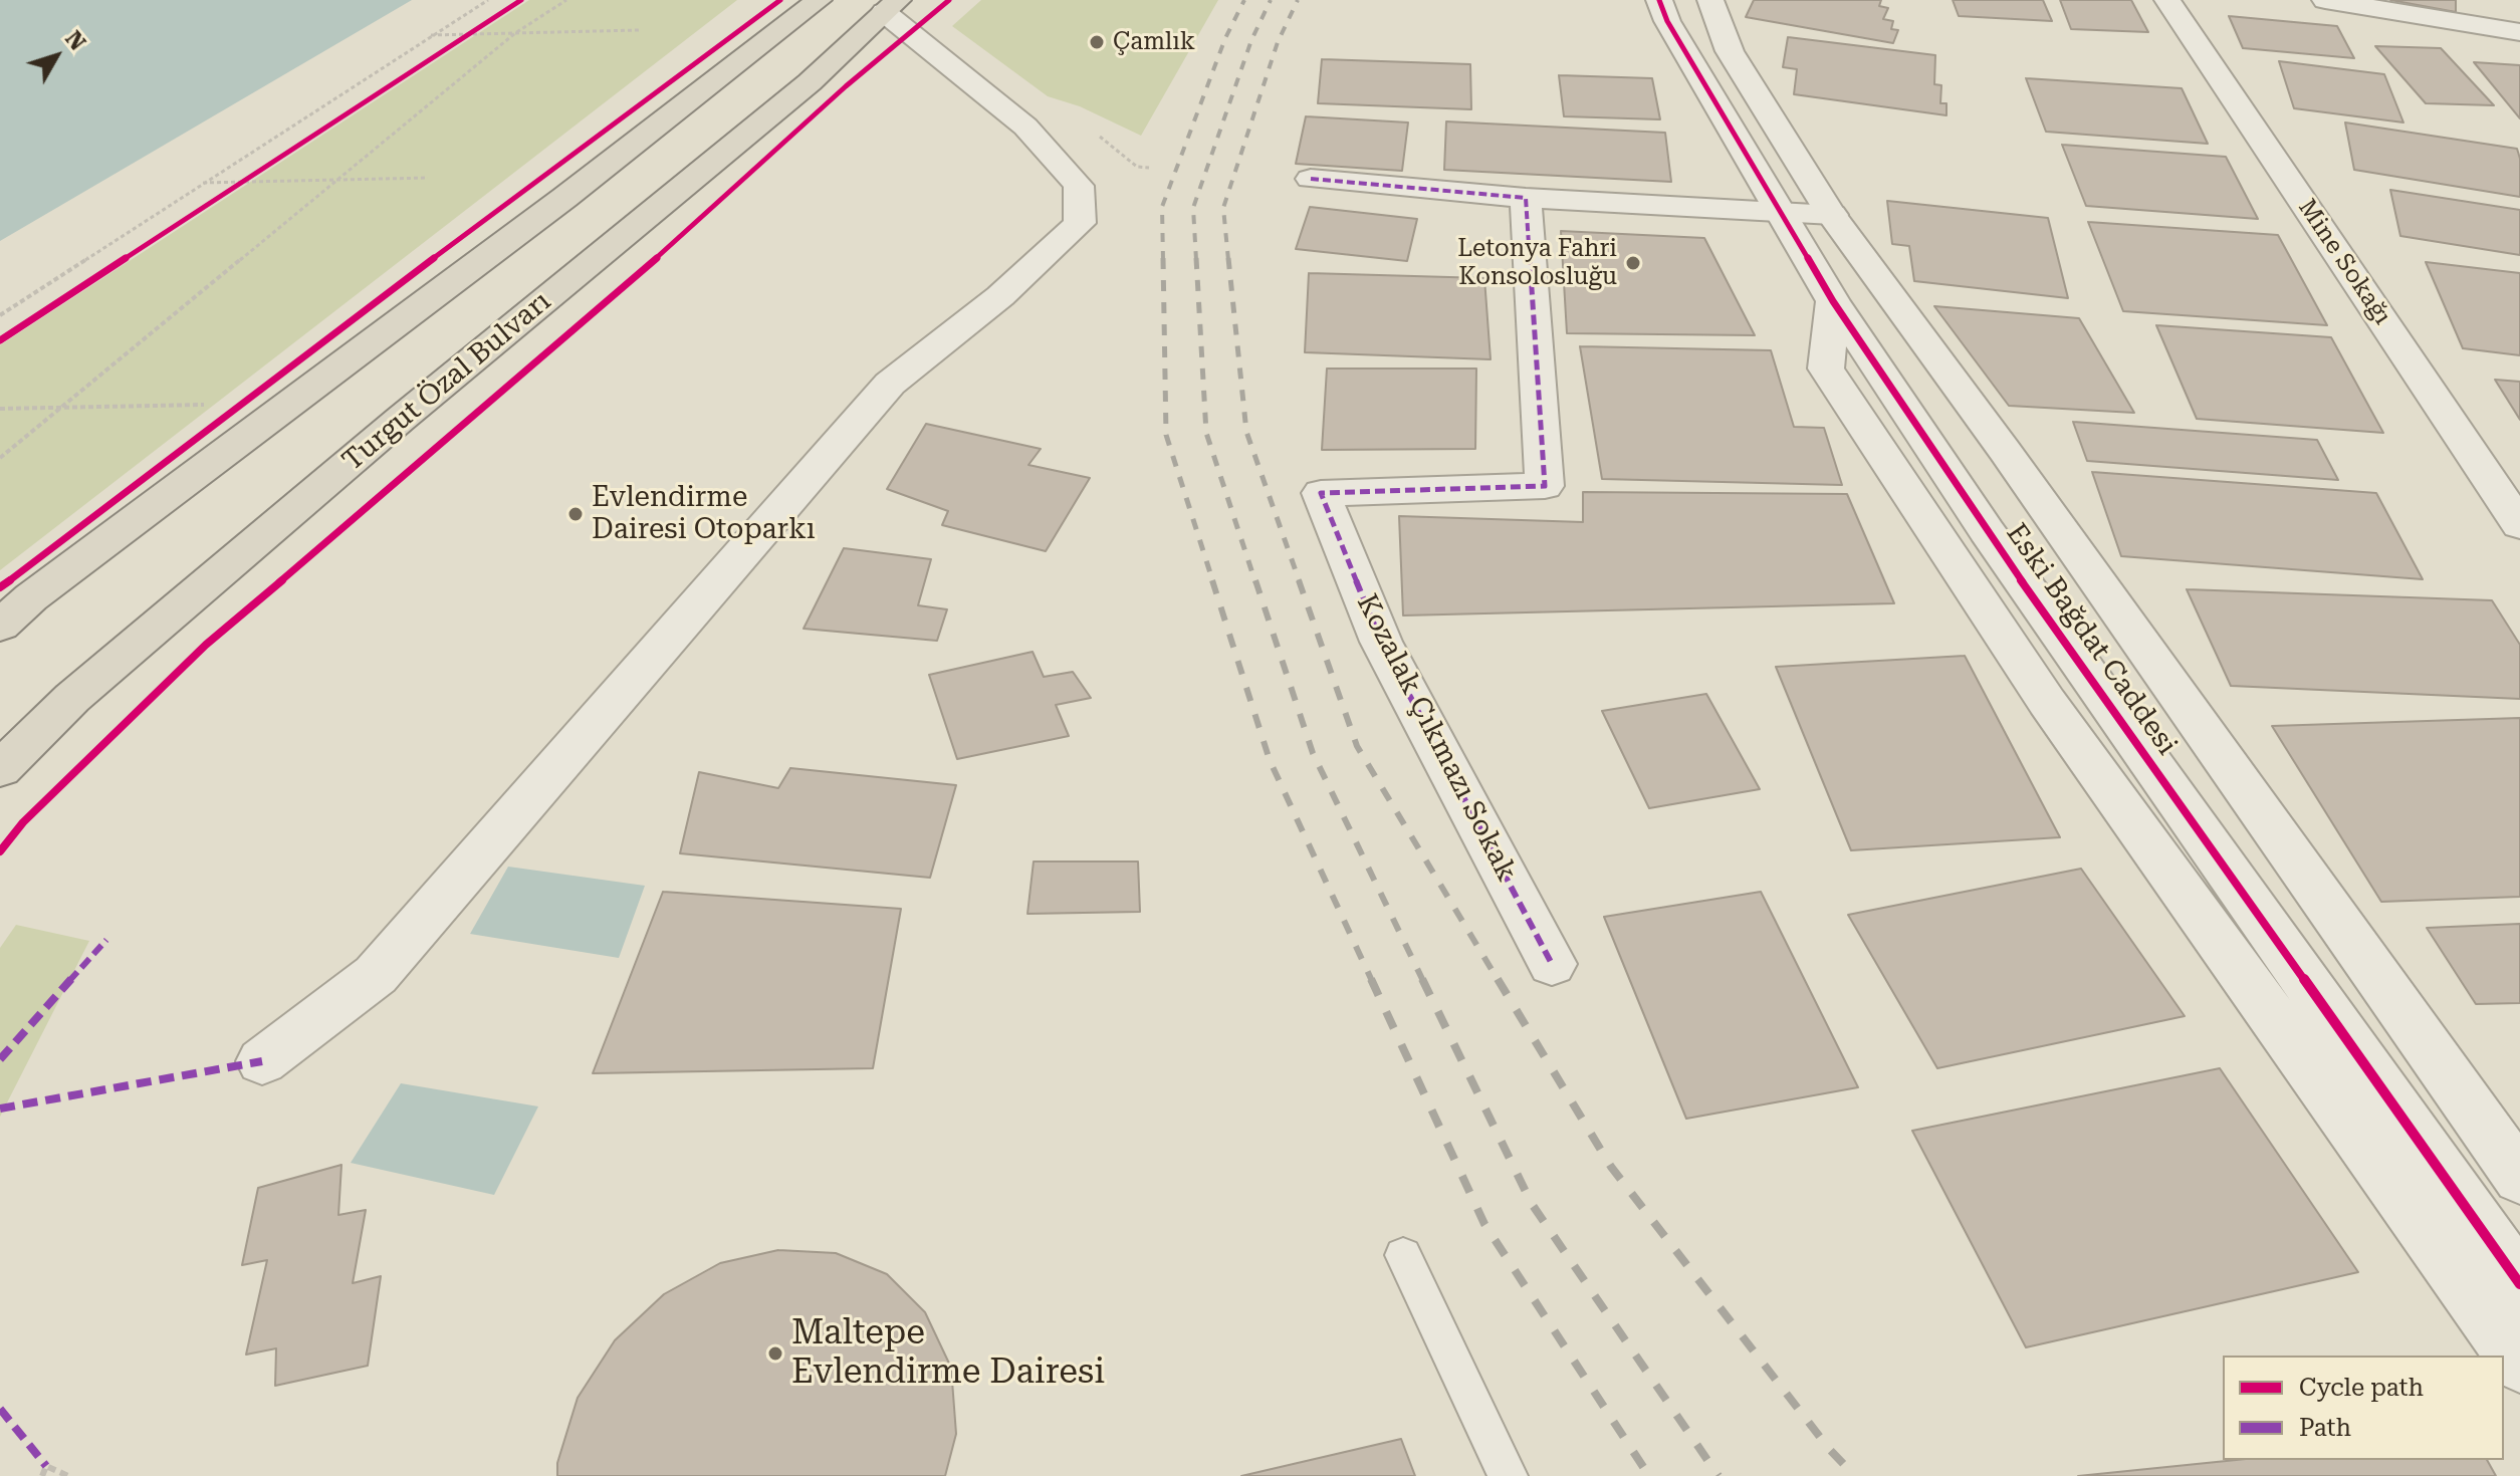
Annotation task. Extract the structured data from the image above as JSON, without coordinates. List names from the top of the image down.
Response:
{
  "streets": {
    "highway": ["Turgut Özal Bulvarı"],
    "street": ["Mine Sokağı", "Eski Bağdat Caddesi", "Kozalak Çıkmazı Sokak"]
  },
  "places": [
    "Çamlık",
    "Letonya Fahri Konsolosluğu",
    "Evlendirme Dairesi Otoparkı",
    "Maltepe Evlendirme Dairesi"
  ],
  "legend": ["Cycle path", "Path"],
  "north": "top right"
}
